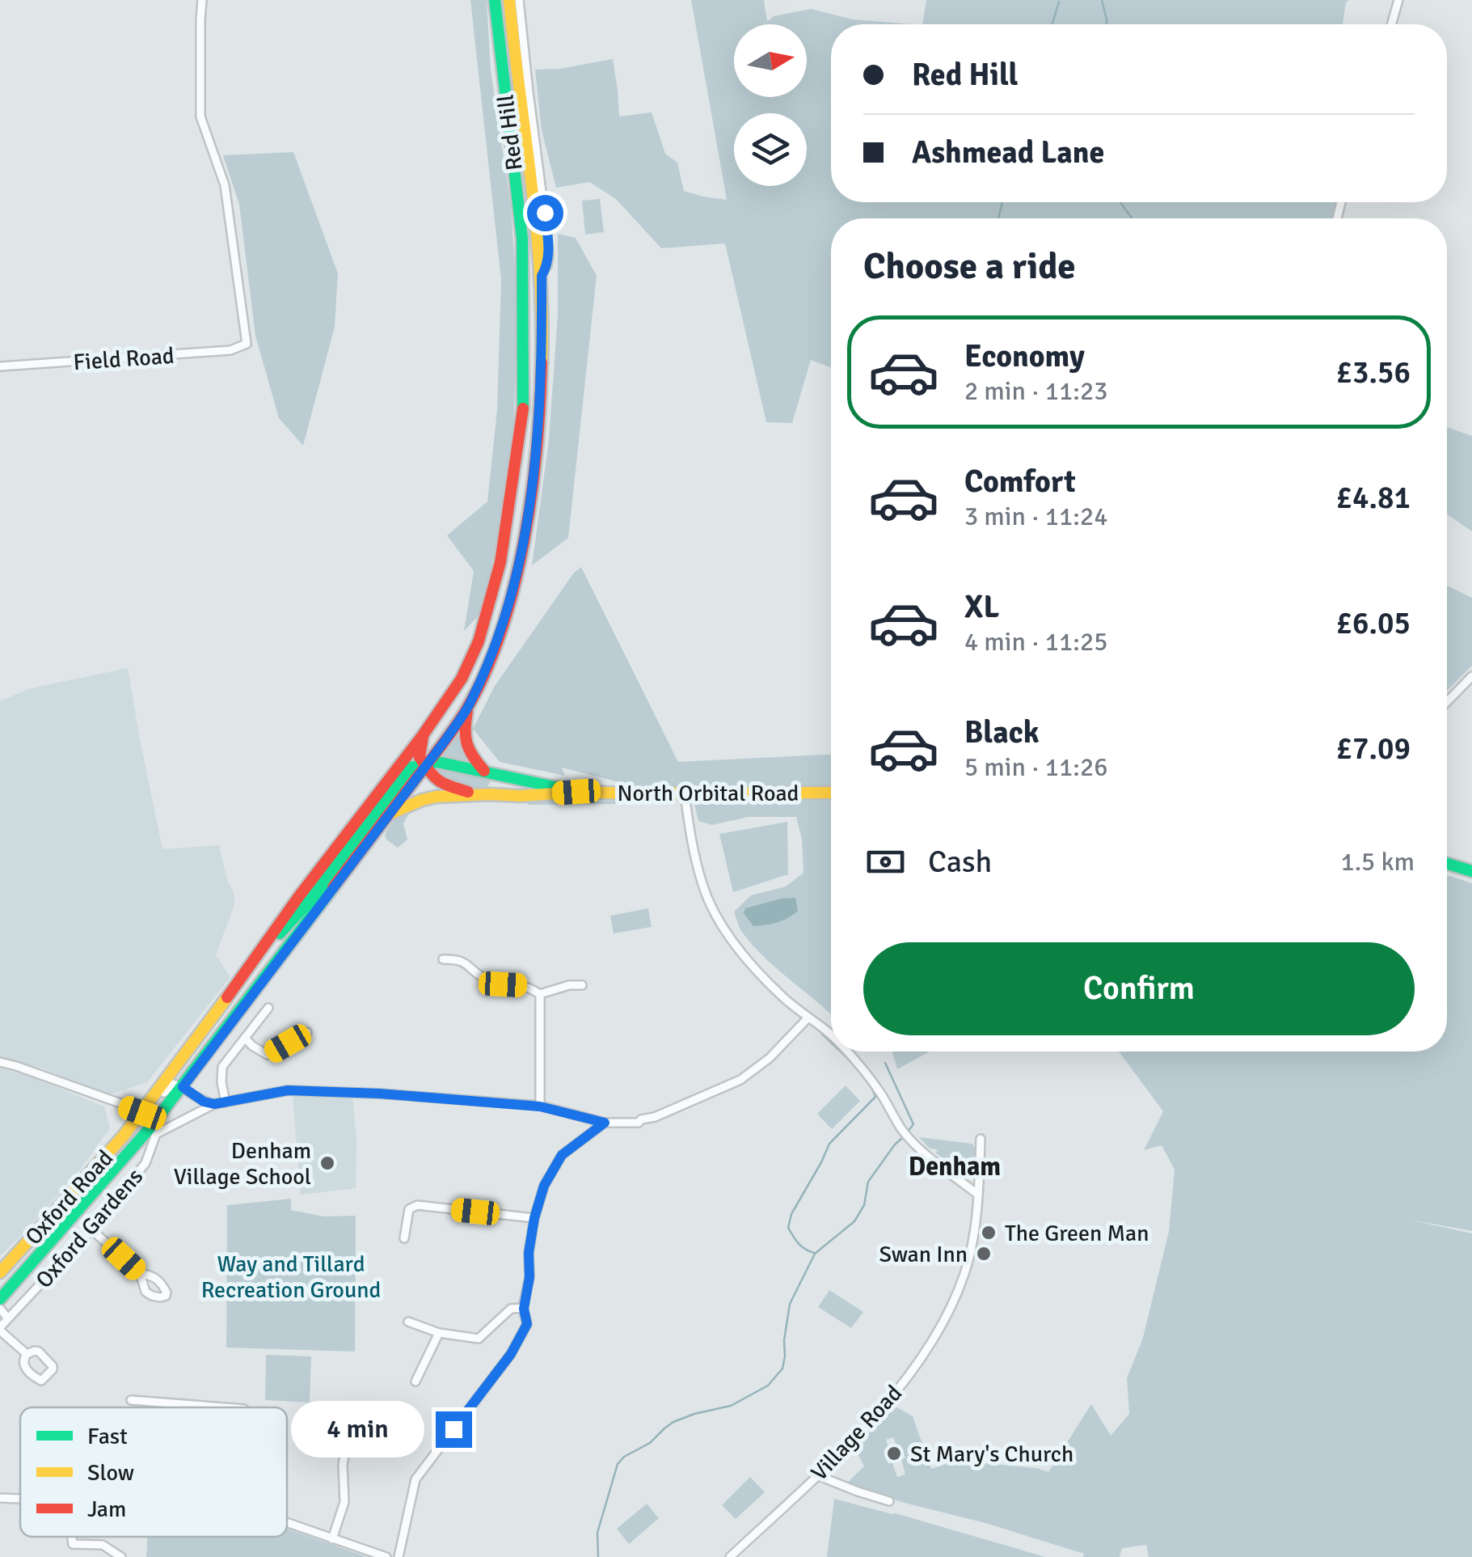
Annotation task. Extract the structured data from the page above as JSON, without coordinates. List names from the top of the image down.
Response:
{
  "streets": {
    "main road": ["Red Hill", "North Orbital Road", "Oxford Road"],
    "street": ["Field Road", "Oxford Gardens", "Village Road"]
  },
  "crossings": [
    ["Red Hill", "North Orbital Road"],
    ["Red Hill", "Oxford Road"],
    ["North Orbital Road", "Oxford Road"]
  ],
  "districts": ["Denham"],
  "parks": ["Way and Tillard Recreation Ground"],
  "places": [
    "Denham Village School",
    "The Green Man",
    "Swan Inn",
    "St Mary's Church"
  ],
  "legend": ["Fast", "Slow", "Jam"],
  "north": "right",
  "page": {
    "banner": ["Red Hill", "Ashmead Lane"],
    "heading": "Choose a ride",
    "list": [
      {
        "name": "Economy",
        "note": "2 min · 11:23",
        "value": "£3.56"
      },
      {
        "name": "Comfort",
        "note": "3 min · 11:24",
        "value": "£4.81"
      },
      {
        "name": "XL",
        "note": "4 min · 11:25",
        "value": "£6.05"
      },
      {
        "name": "Black",
        "note": "5 min · 11:26",
        "value": "£7.09"
      }
    ],
    "pay": ["Cash", "1.5 km"],
    "buttons": "Confirm",
    "bubble": "4 min"
  }
}
